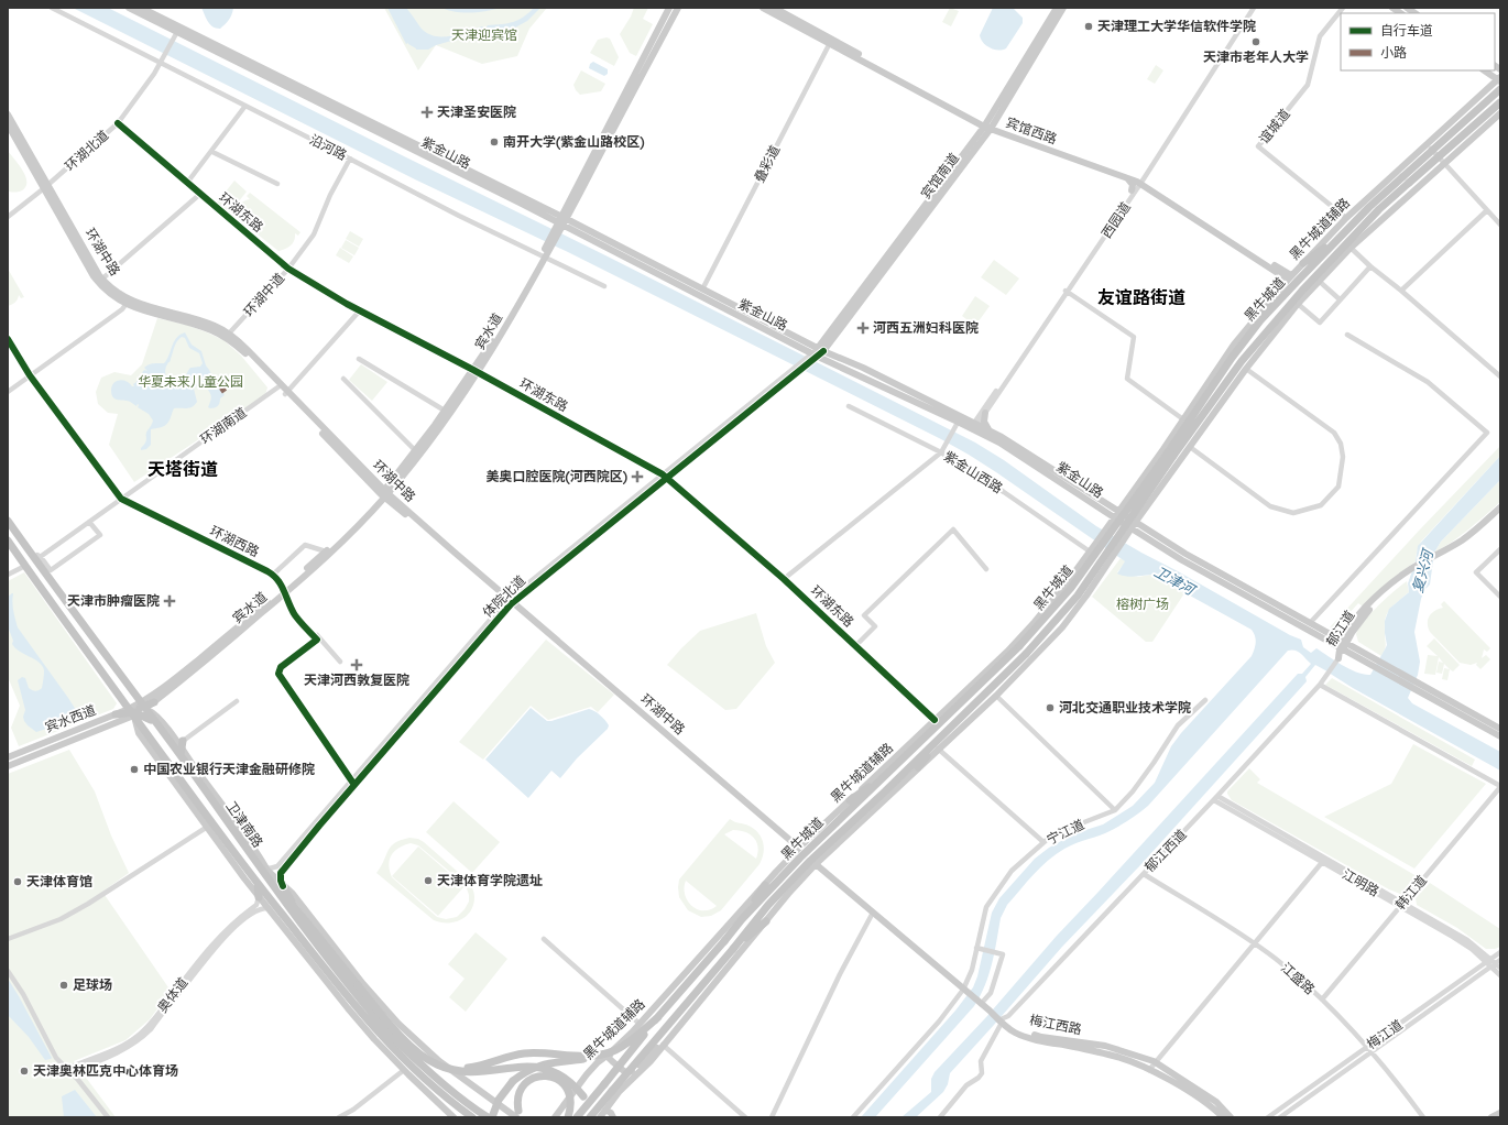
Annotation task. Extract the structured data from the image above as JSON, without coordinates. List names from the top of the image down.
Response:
{
  "streets": {
    "highway": ["黑牛城道", "卫津南路"],
    "main road": [
      "宾馆西路",
      "紫金山路",
      "宾馆南道",
      "黑牛城道辅路",
      "环湖中路",
      "宾水道",
      "郁江道",
      "宾水西道",
      "梅江西路"
    ],
    "street": [
      "谊城道",
      "沿河路",
      "环湖北道",
      "叠彩道",
      "环湖东路",
      "西园道",
      "环湖中道",
      "环湖南道",
      "紫金山西路",
      "环湖西路",
      "体院北道",
      "宁江道",
      "郁江西道",
      "江明路",
      "韩江道",
      "江盛路",
      "奥体道",
      "梅江道"
    ]
  },
  "crossings": [
    ["谊城道", "黑牛城道辅路"],
    ["宾馆西路", "叠彩道"],
    ["宾馆西路", "宾馆南道"],
    ["宾馆西路", "西园道"],
    ["宾馆西路", "黑牛城道辅路"],
    ["沿河路", "环湖北道"],
    ["沿河路", "环湖中道"],
    ["沿河路", "宾水道"],
    ["环湖北道", "紫金山路"],
    ["环湖北道", "环湖东路"],
    ["环湖北道", "环湖中路"],
    ["紫金山路", "叠彩道"],
    ["紫金山路", "宾馆南道"],
    ["紫金山路", "西园道"],
    ["紫金山路", "黑牛城道辅路"],
    ["紫金山路", "宾水道"],
    ["紫金山路", "体院北道"],
    ["紫金山路", "郁江道"],
    ["宾馆南道", "体院北道"],
    ["环湖东路", "黑牛城道辅路"],
    ["环湖东路", "环湖中道"],
    ["环湖东路", "宾水道"],
    ["环湖东路", "体院北道"],
    ["黑牛城道辅路", "环湖中路"],
    ["黑牛城道辅路", "紫金山西路"],
    ["环湖中路", "环湖中道"],
    ["环湖中路", "宾水道"],
    ["环湖中路", "环湖南道"],
    ["环湖中路", "体院北道"],
    ["宾水道", "环湖西路"],
    ["环湖南道", "环湖西路"],
    ["环湖南道", "卫津南路"],
    ["环湖西路", "体院北道"],
    ["郁江道", "郁江西道"],
    ["郁江西道", "江明路"],
    ["郁江西道", "江盛路"],
    ["郁江西道", "梅江西路"],
    ["江明路", "韩江道"],
    ["江明路", "梅江道"],
    ["韩江道", "江盛路"],
    ["江盛路", "梅江道"]
  ],
  "districts": ["友谊路街道", "天塔街道"],
  "water": ["复兴河", "卫津河"],
  "parks": ["天津迎宾馆", "华夏未来儿童公园", "榕树广场"],
  "places": {
    "other": [
      "天津理工大学华信软件学院",
      "天津市老年人大学",
      "南开大学(紫金山路校区)",
      "河北交通职业技术学院",
      "中国农业银行天津金融研修院",
      "天津体育学院遗址",
      "天津体育馆",
      "足球场",
      "天津奥林匹克中心体育场"
    ],
    "health": [
      "天津圣安医院",
      "河西五洲妇科医院",
      "美奥口腔医院(河西院区)",
      "天津市肿瘤医院",
      "天津河西敦复医院"
    ]
  },
  "legend": ["自行车道", "小路"]
}
